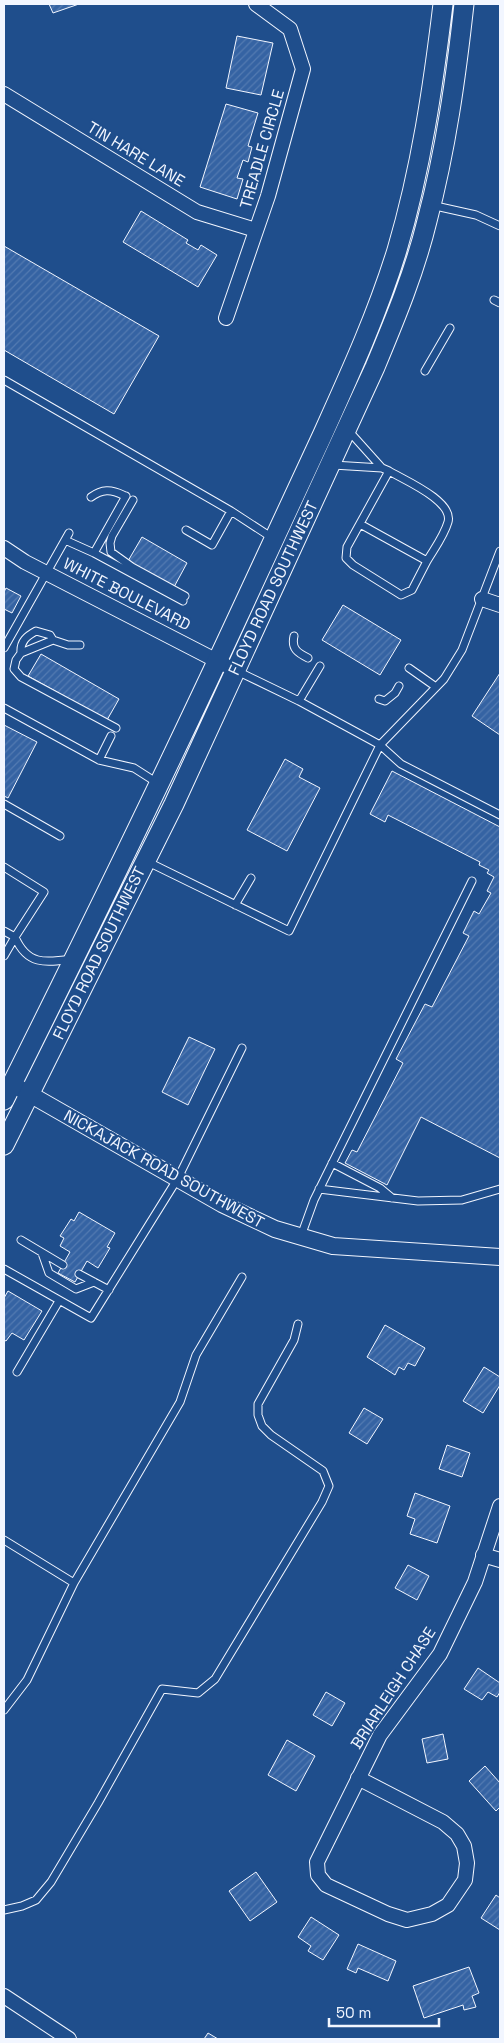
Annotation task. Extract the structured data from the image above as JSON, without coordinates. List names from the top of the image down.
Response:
{
  "streets": {
    "main road": ["FLOYD ROAD SOUTHWEST"],
    "street": [
      "TREADLE CIRCLE",
      "TIN HARE LANE",
      "WHITE BOULEVARD",
      "NICKAJACK ROAD SOUTHWEST",
      "BRIARLEIGH CHASE"
    ]
  },
  "crossings": [
    ["TREADLE CIRCLE", "TIN HARE LANE"],
    ["FLOYD ROAD SOUTHWEST", "WHITE BOULEVARD"],
    ["FLOYD ROAD SOUTHWEST", "NICKAJACK ROAD SOUTHWEST"]
  ],
  "scale_bar": "50 m"
}
